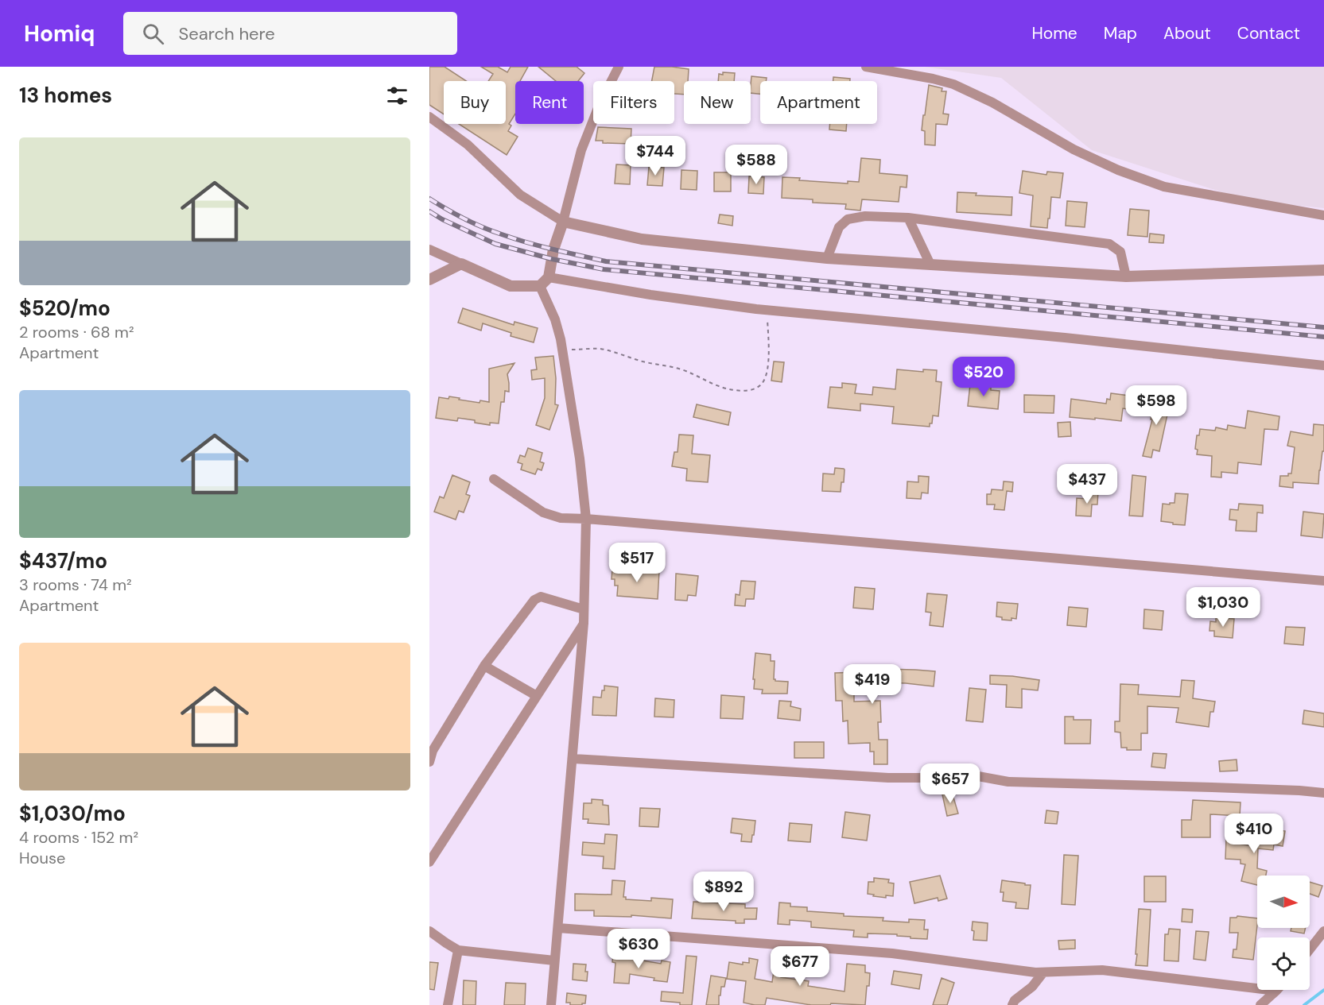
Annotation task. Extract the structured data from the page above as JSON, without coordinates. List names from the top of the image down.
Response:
{
  "north": "right",
  "page": {
    "header": "Homiq",
    "search": "Search here",
    "nav": [
      "Home",
      "Map",
      "About",
      "Contact"
    ],
    "heading": "13 homes",
    "chip": [
      "Buy",
      "Rent",
      "Filters",
      "New",
      "Apartment"
    ],
    "list": [
      {
        "name": "$520/mo",
        "note": "2 rooms · 68 m² · Apartment"
      },
      {
        "name": "$437/mo",
        "note": "3 rooms · 74 m² · Apartment"
      },
      {
        "name": "$1,030/mo",
        "note": "4 rooms · 152 m² · House"
      }
    ],
    "price": [
      "$744",
      "$588",
      "$520",
      "$598",
      "$437",
      "$517",
      "$1,030",
      "$419",
      "$657",
      "$410",
      "$892",
      "$630",
      "$677"
    ]
  }
}
